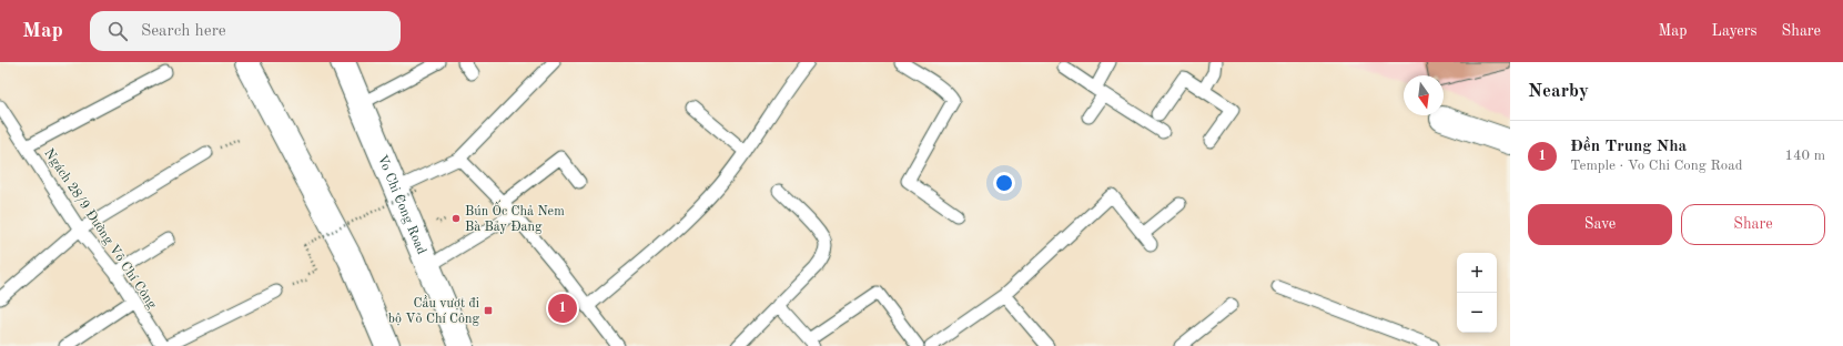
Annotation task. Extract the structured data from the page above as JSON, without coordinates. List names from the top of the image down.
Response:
{
  "streets": {
    "main road": ["Vo Chi Cong Road"],
    "lane": ["Ngách 28/9 Đường Võ Chí Công"]
  },
  "places": {
    "other": ["Bún Ốc Chả Nem Bà Bảy Đang"],
    "transit": ["Cầu vượt đi bộ Võ Chí Công"]
  },
  "north": "bottom",
  "page": {
    "header": "Map",
    "search": "Search here",
    "nav": ["Map", "Layers", "Share"],
    "heading": "Nearby",
    "list": [
      {
        "mark": "1",
        "name": "Đền Trung Nha",
        "note": "Temple · Vo Chi Cong Road",
        "value": "140 m"
      }
    ],
    "buttons": ["Save", "Share"],
    "map_buttons": ["+", "−"],
    "pins": "1"
  }
}
